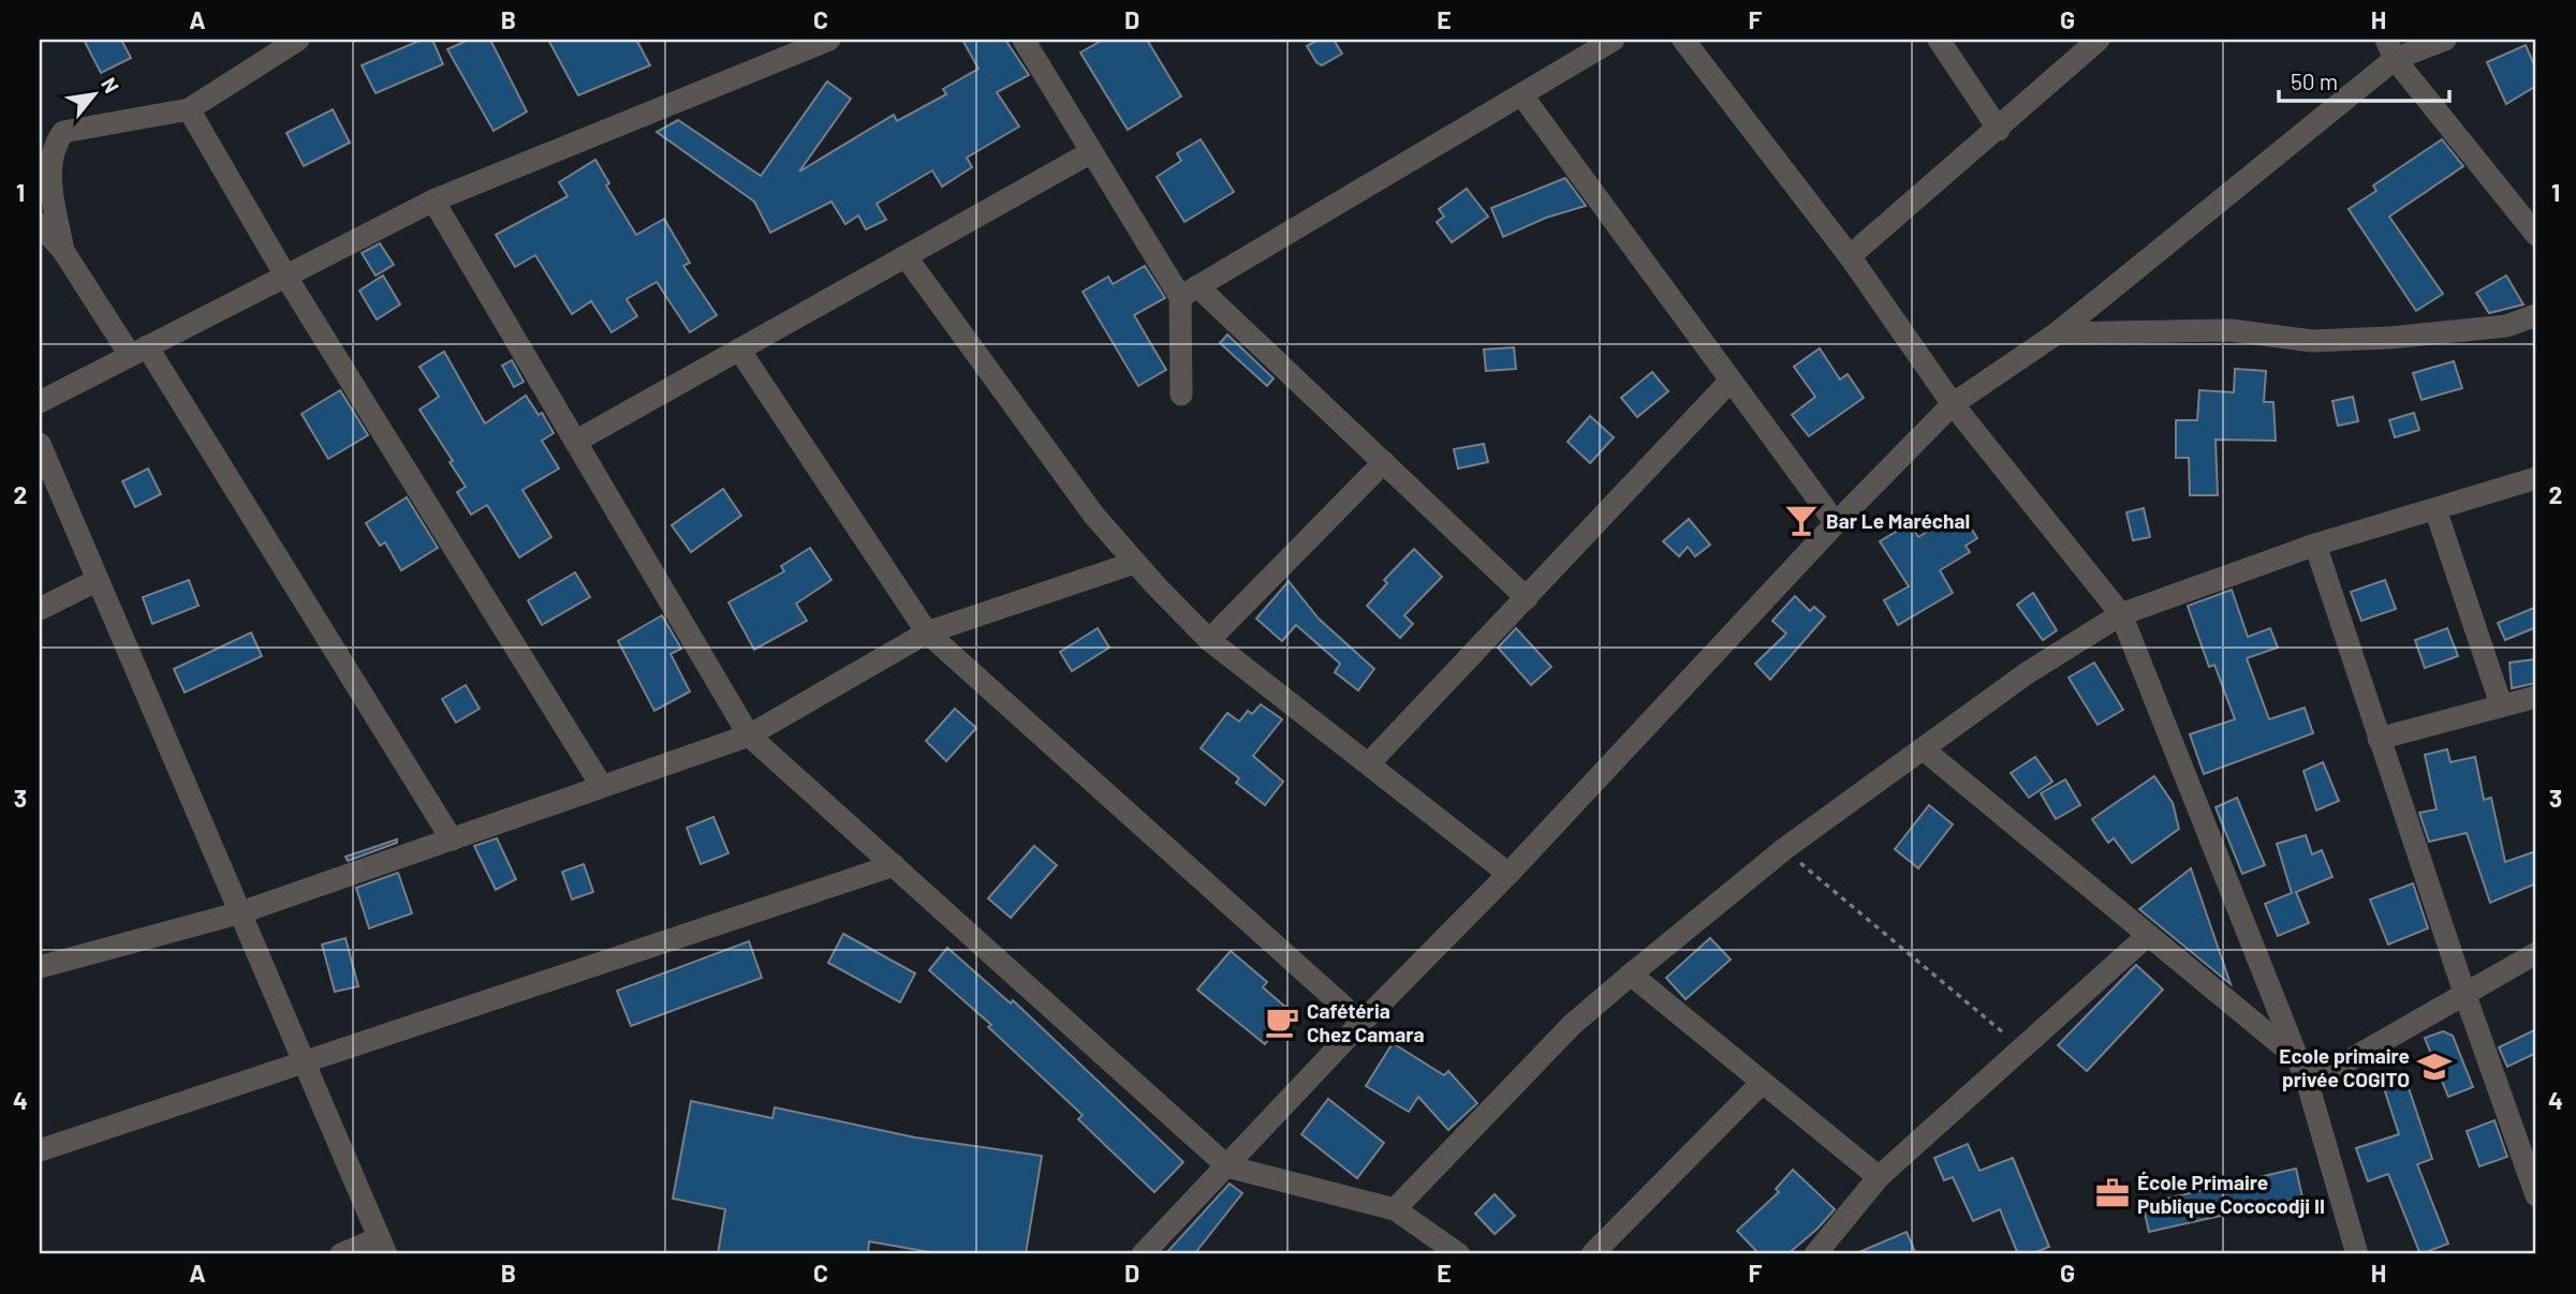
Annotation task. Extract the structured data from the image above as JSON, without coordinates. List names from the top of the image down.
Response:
{
  "places": {
    "bar": ["Bar Le Maréchal"],
    "cafe": ["Cafétéria Chez Camara"],
    "school or university": ["Ecole primaire privée COGITO"],
    "office": ["École Primaire Publique Cococodji II"]
  },
  "scale_bar": "50 m",
  "north": "top right",
  "grid": {
    "columns": [
      "A",
      "B",
      "C",
      "D",
      "E",
      "F",
      "G",
      "H"
    ],
    "rows": [
      "1",
      "2",
      "3",
      "4"
    ]
  }
}
